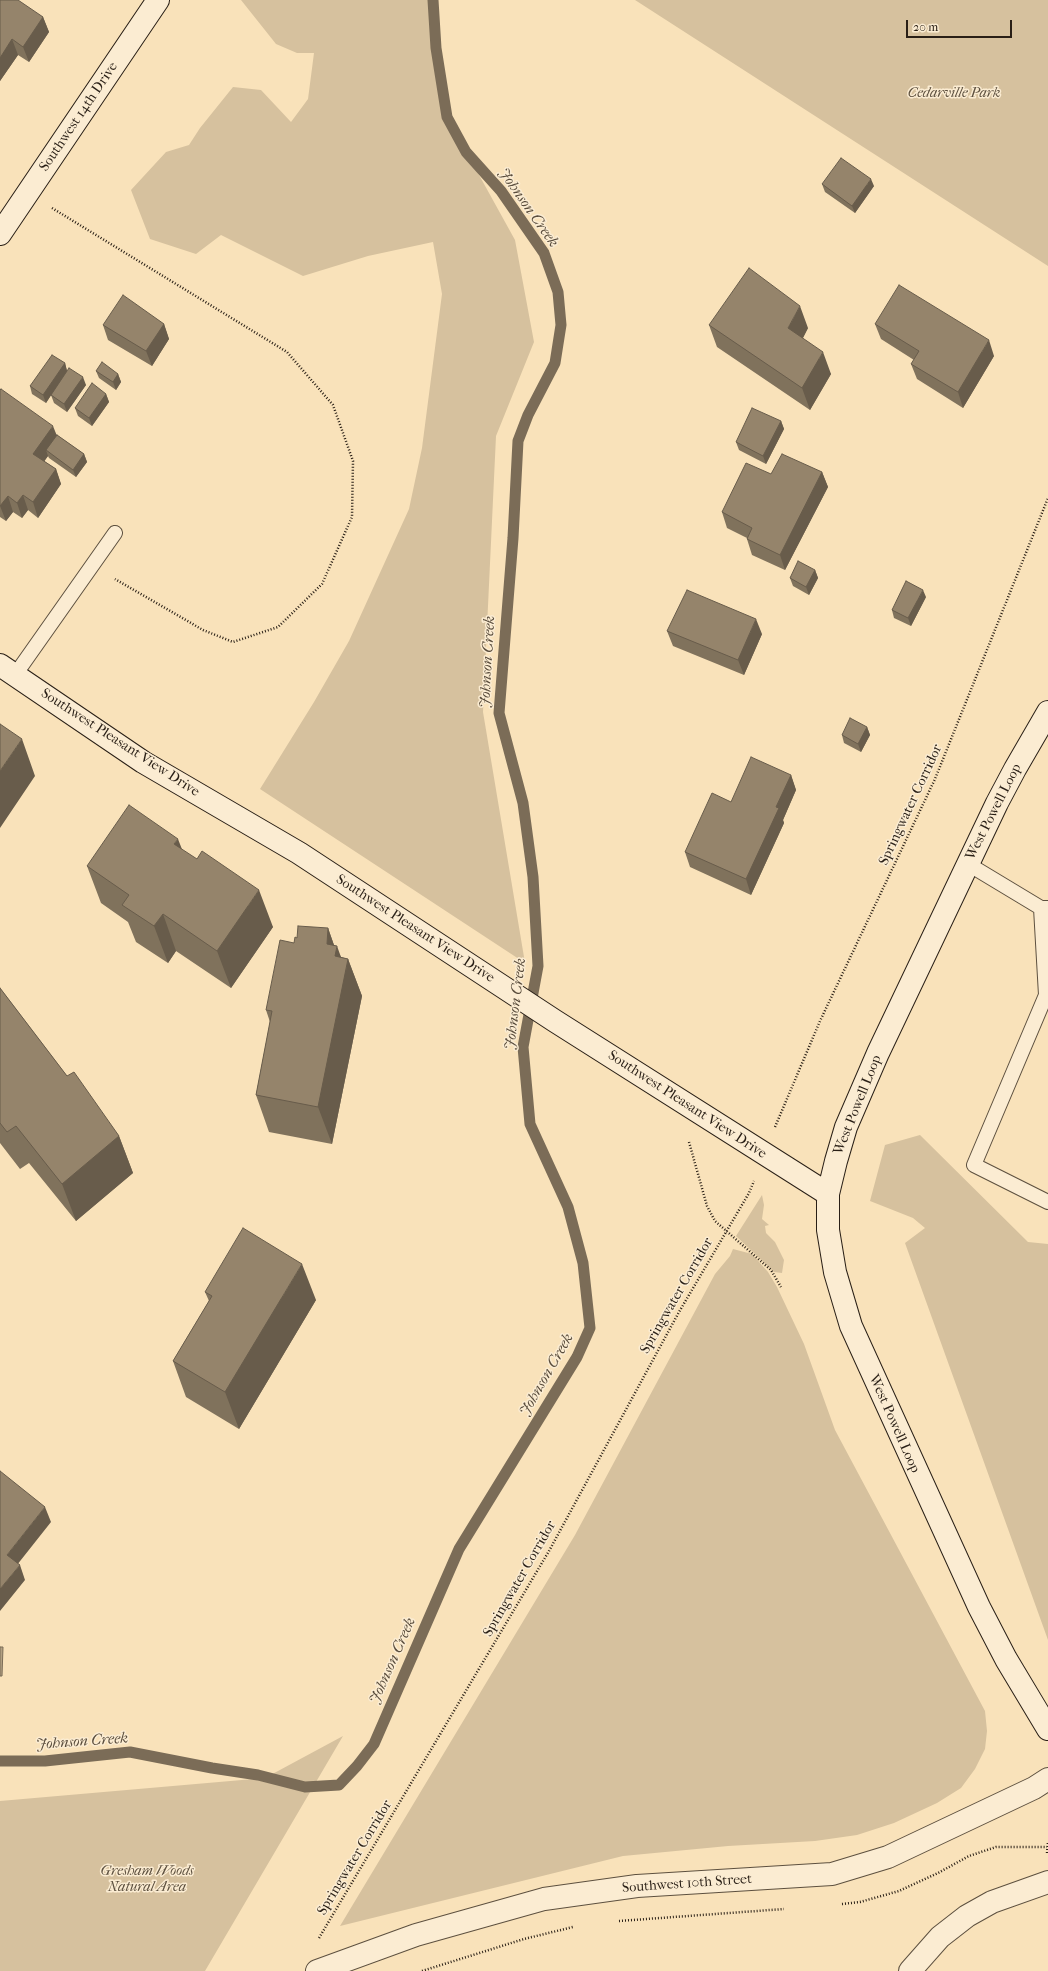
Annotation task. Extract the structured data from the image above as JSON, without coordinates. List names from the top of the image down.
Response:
{
  "streets": {
    "street": [
      "Southwest 14th Drive",
      "Southwest Pleasant View Drive",
      "West Powell Loop",
      "Southwest 10th Street"
    ],
    "path": ["Springwater Corridor"]
  },
  "crossings": [
    ["Southwest Pleasant View Drive", "West Powell Loop"]
  ],
  "water": ["Johnson Creek"],
  "parks": ["Cedarville Park", "Gresham Woods Natural Area"],
  "scale_bar": "20 m"
}
